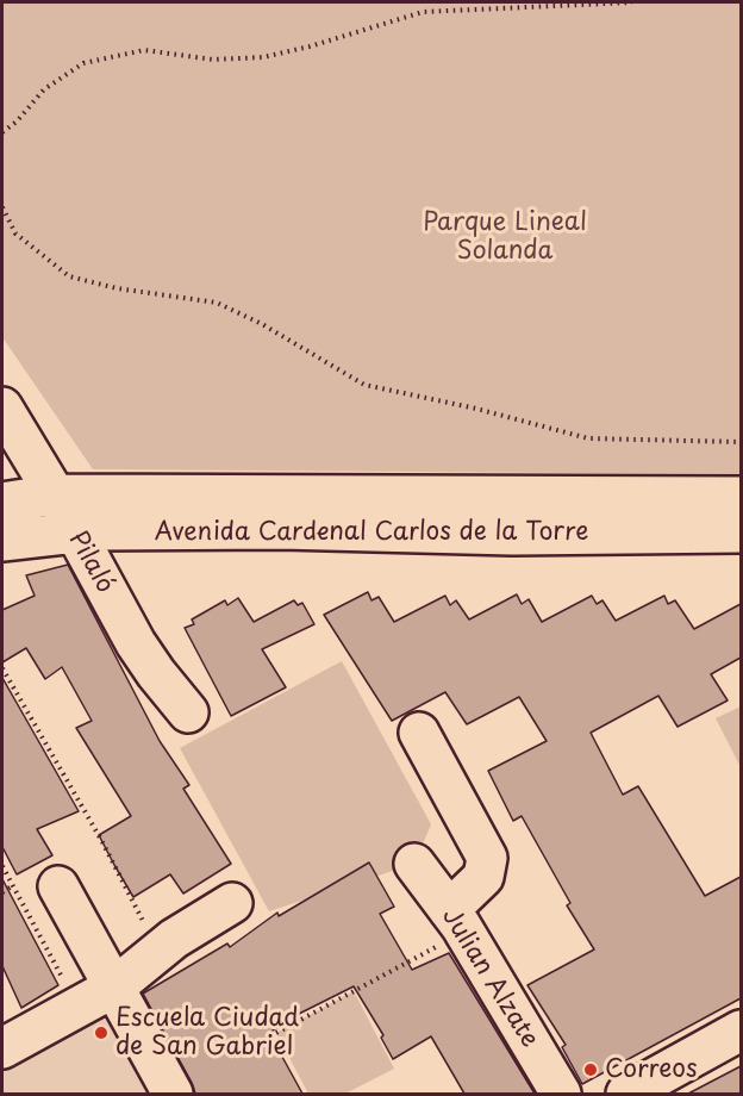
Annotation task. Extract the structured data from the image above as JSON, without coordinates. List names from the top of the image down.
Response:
{
  "streets": {
    "street": ["Avenida Cardenal Carlos de la Torre", "Pilaló", "Julian Alzate"]
  },
  "crossings": [
    ["Avenida Cardenal Carlos de la Torre", "Pilaló"]
  ],
  "parks": ["Parque Lineal Solanda"],
  "places": ["Escuela Ciudad de San Gabriel", "Correos"]
}
